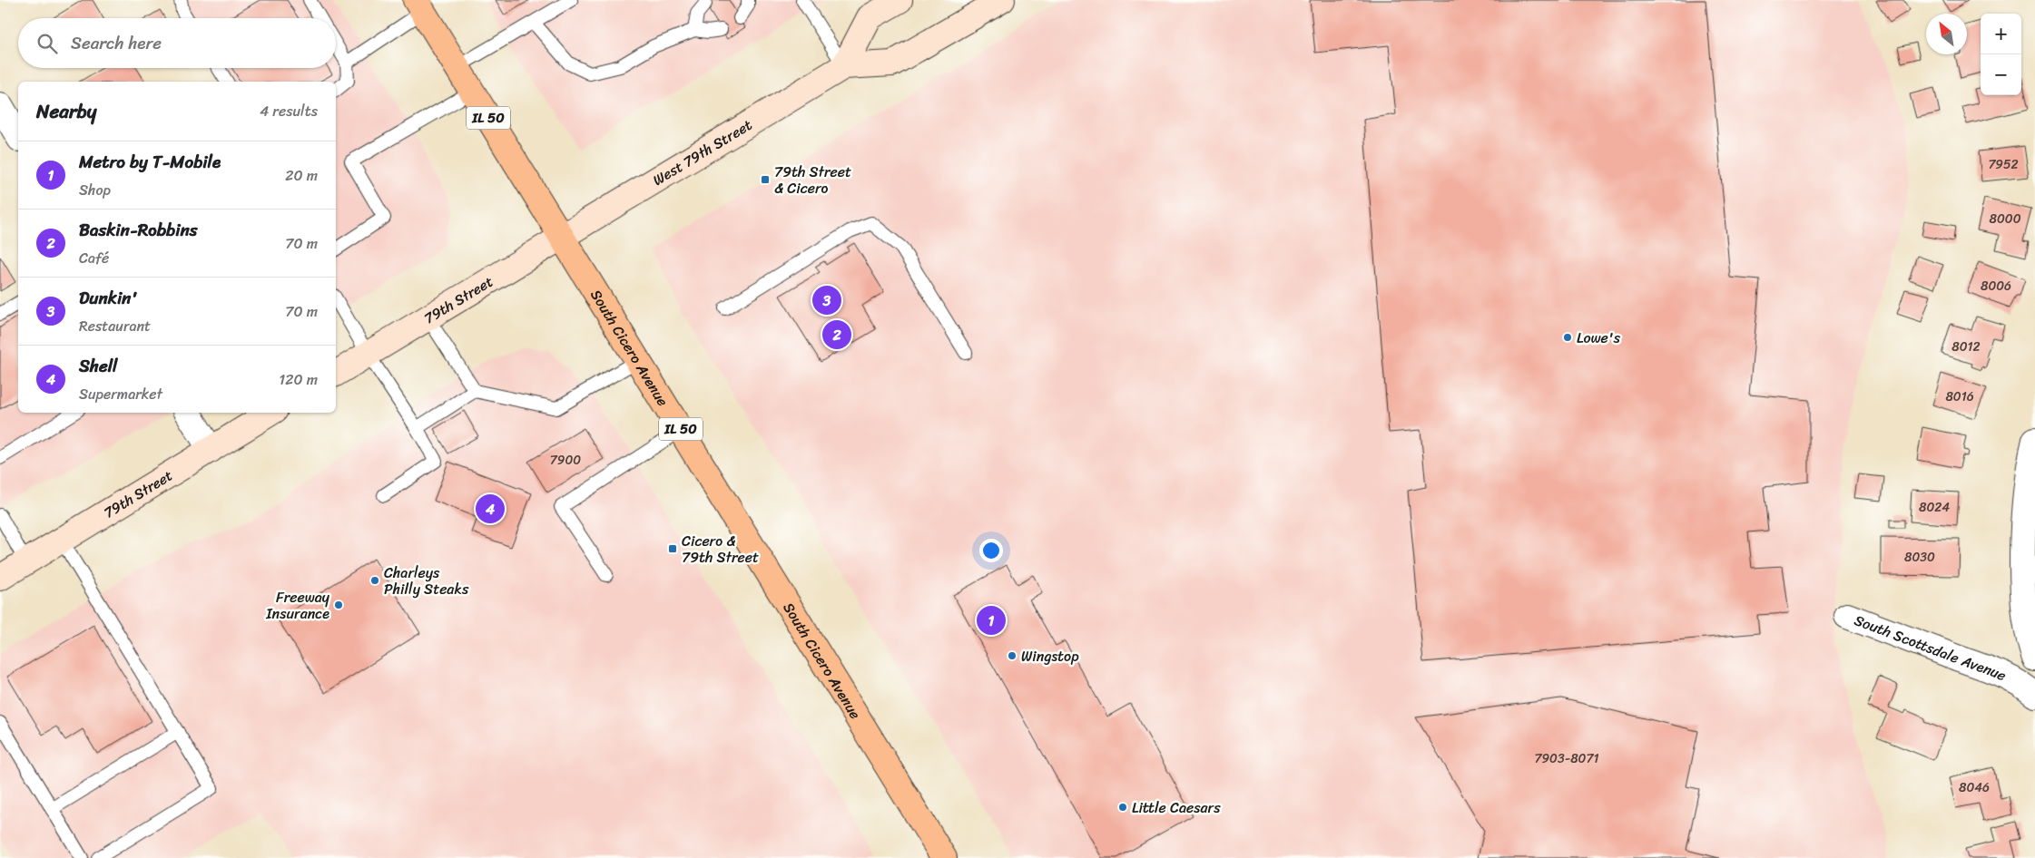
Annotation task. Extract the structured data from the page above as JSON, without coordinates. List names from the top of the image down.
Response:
{
  "streets": {
    "main road": [
      "IL 50",
      "West 79th Street",
      "79th Street",
      "South Cicero Avenue"
    ],
    "street": ["South Scottsdale Avenue"]
  },
  "crossings": [
    ["West 79th Street", "79th Street"],
    ["West 79th Street", "South Cicero Avenue"],
    ["79th Street", "South Cicero Avenue"]
  ],
  "places": {
    "transit": ["79th Street & Cicero", "Cicero & 79th Street"],
    "other": [
      "Lowe's",
      "Charleys Philly Steaks",
      "Freeway Insurance",
      "Wingstop",
      "Little Caesars"
    ]
  },
  "house_numbers": [
    "7952",
    "8000",
    "8006",
    "8012",
    "8016",
    "7900",
    "8024",
    "8030",
    "7903-8071",
    "8046"
  ],
  "north": "top left",
  "page": {
    "map_buttons": ["+", "−"],
    "search": "Search here",
    "heading": ["Nearby", "4 results"],
    "list": [
      {
        "mark": "1",
        "name": "Metro by T-Mobile",
        "note": "Shop",
        "value": "20 m"
      },
      {
        "mark": "2",
        "name": "Baskin-Robbins",
        "note": "Café",
        "value": "70 m"
      },
      {
        "mark": "3",
        "name": "Dunkin'",
        "note": "Restaurant",
        "value": "70 m"
      },
      {
        "mark": "4",
        "name": "Shell",
        "note": "Supermarket",
        "value": "120 m"
      }
    ],
    "pins": [
      "3",
      "2",
      "4",
      "1"
    ]
  }
}
